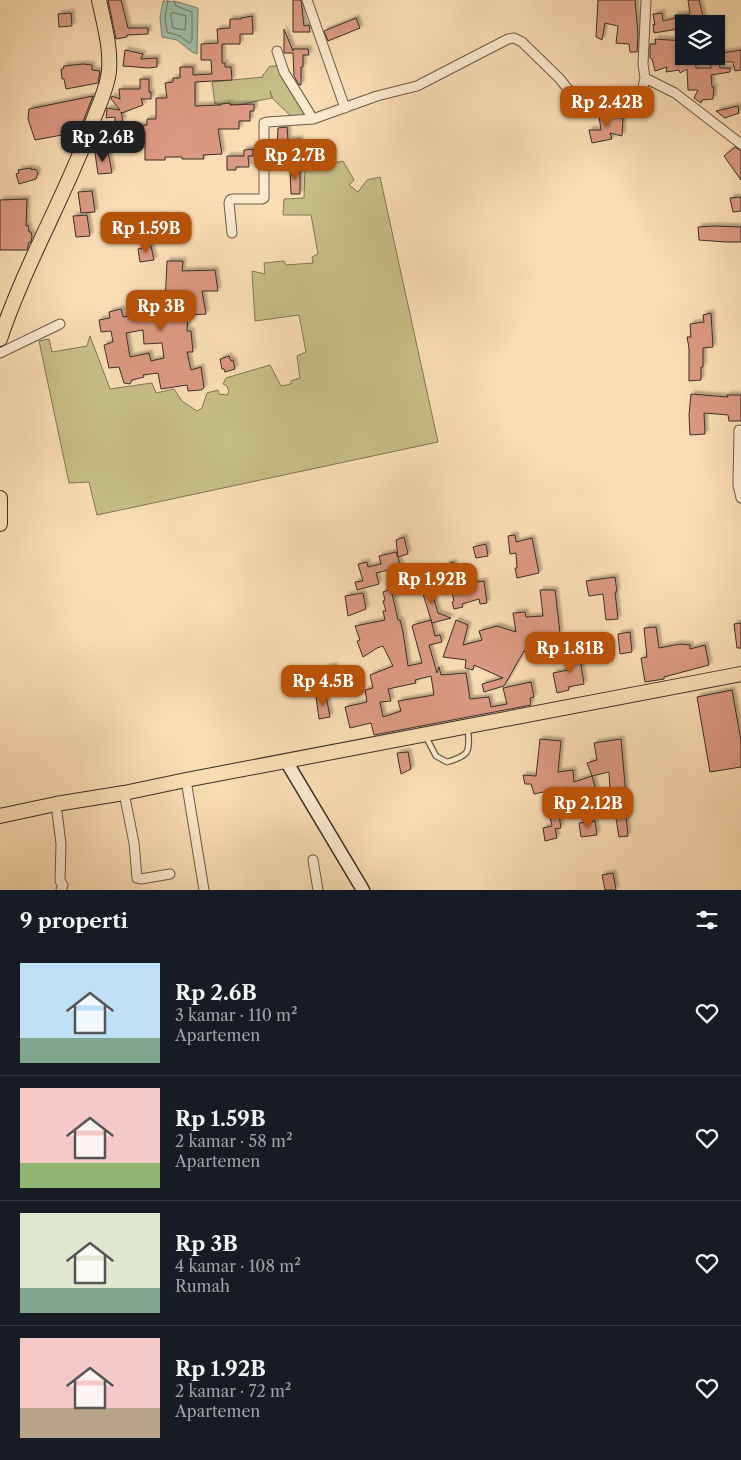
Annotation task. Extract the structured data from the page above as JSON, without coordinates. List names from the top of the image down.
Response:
{
  "page": {
    "price": [
      "Rp 2.42B",
      "Rp 2.6B",
      "Rp 2.7B",
      "Rp 1.59B",
      "Rp 3B",
      "Rp 1.92B",
      "Rp 1.81B",
      "Rp 4.5B",
      "Rp 2.12B"
    ],
    "heading": "9 properti",
    "list": [
      {
        "name": "Rp 2.6B",
        "note": "3 kamar · 110 m² · Apartemen"
      },
      {
        "name": "Rp 1.59B",
        "note": "2 kamar · 58 m² · Apartemen"
      },
      {
        "name": "Rp 3B",
        "note": "4 kamar · 108 m² · Rumah"
      },
      {
        "name": "Rp 1.92B",
        "note": "2 kamar · 72 m² · Apartemen"
      }
    ]
  }
}
